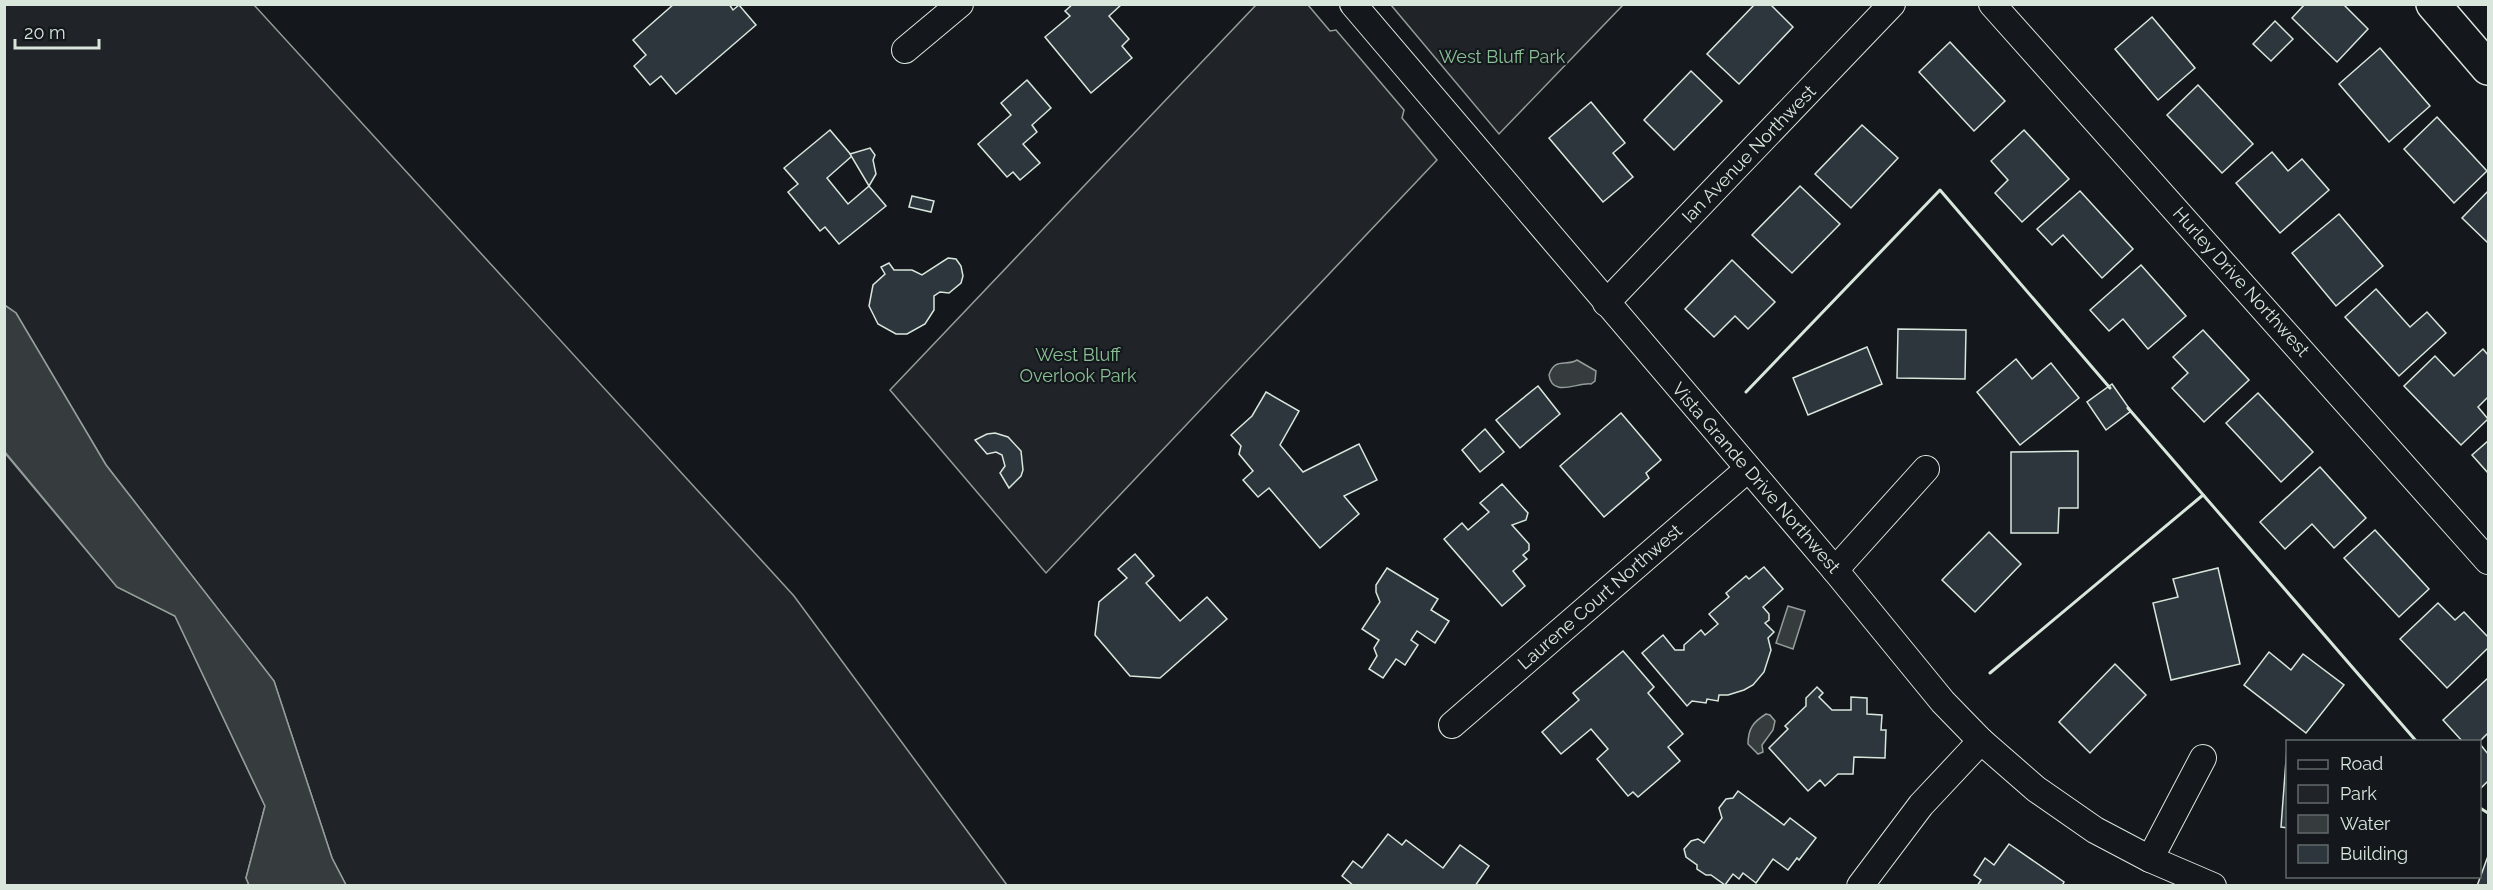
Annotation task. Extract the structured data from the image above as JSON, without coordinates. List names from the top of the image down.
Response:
{
  "streets": {
    "street": [
      "Ian Avenue Northwest",
      "Hurley Drive Northwest",
      "Vista Grande Drive Northwest",
      "Laurene Court Northwest"
    ]
  },
  "crossings": [
    ["Ian Avenue Northwest", "Vista Grande Drive Northwest"],
    ["Vista Grande Drive Northwest", "Laurene Court Northwest"]
  ],
  "parks": ["West Bluff Park", "West Bluff Overlook Park"],
  "legend": [
    "Road",
    "Park",
    "Water",
    "Building"
  ],
  "scale_bar": "20 m"
}
